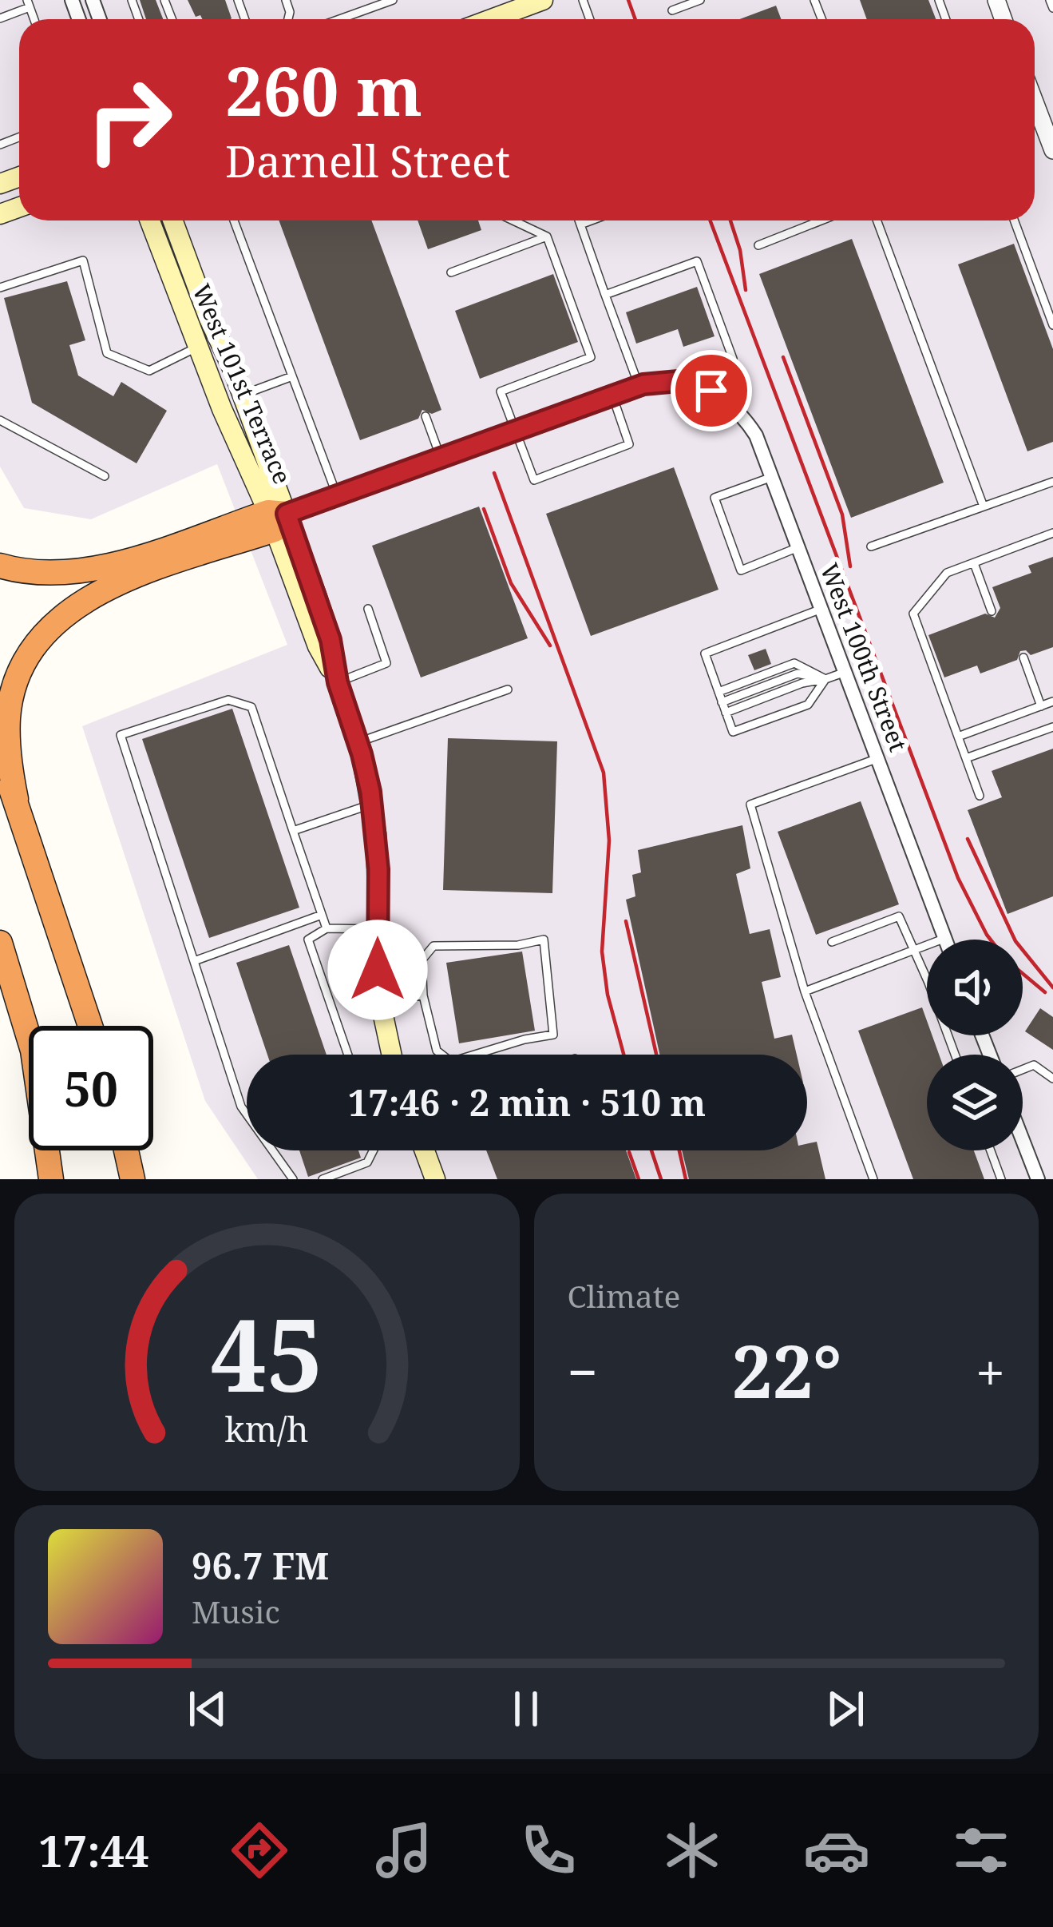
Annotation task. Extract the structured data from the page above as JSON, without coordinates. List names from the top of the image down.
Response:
{
  "streets": {
    "main road": ["West 101st Terrace"],
    "street": ["West 100th Street"]
  },
  "page": {
    "turn": ["260 m", "Darnell Street"],
    "limit": "50",
    "trip": "17:46 · 2 min · 510 m",
    "tile": "Climate",
    "heat": ["−", "22°", "+"],
    "song": ["96.7 FM", "Music"],
    "tabs": "17:44",
    "gauge": ["45", "km/h"]
  }
}
